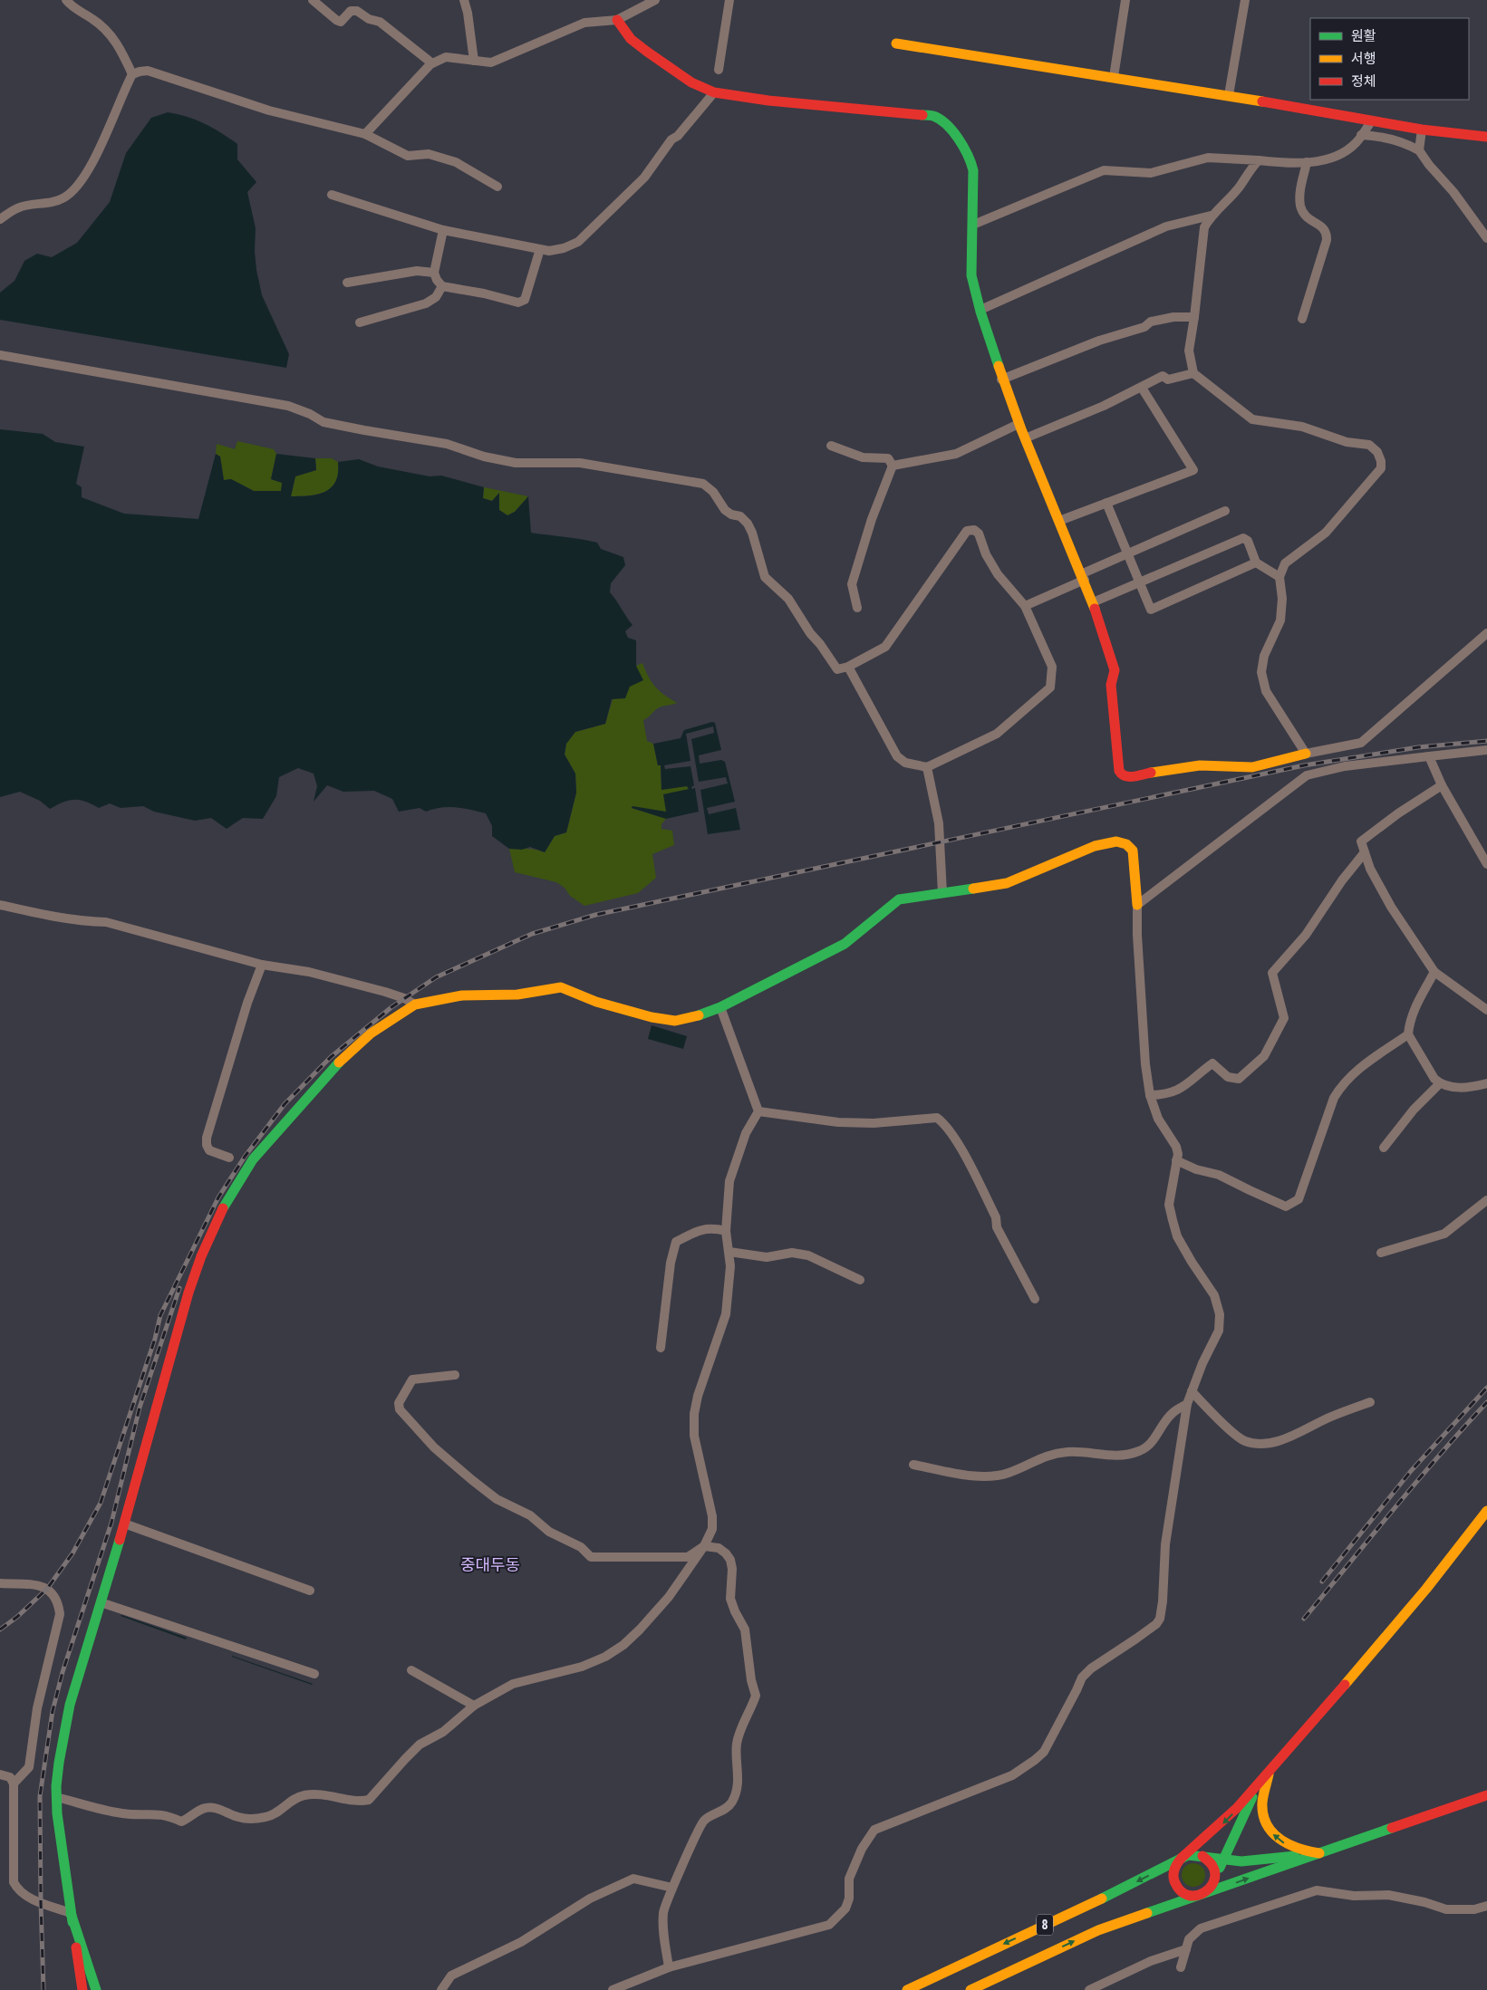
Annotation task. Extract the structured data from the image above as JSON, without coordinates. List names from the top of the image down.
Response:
{
  "streets": {
    "main road": ["8"]
  },
  "districts": ["중대두동"],
  "legend": ["원활", "서행", "정체"]
}
